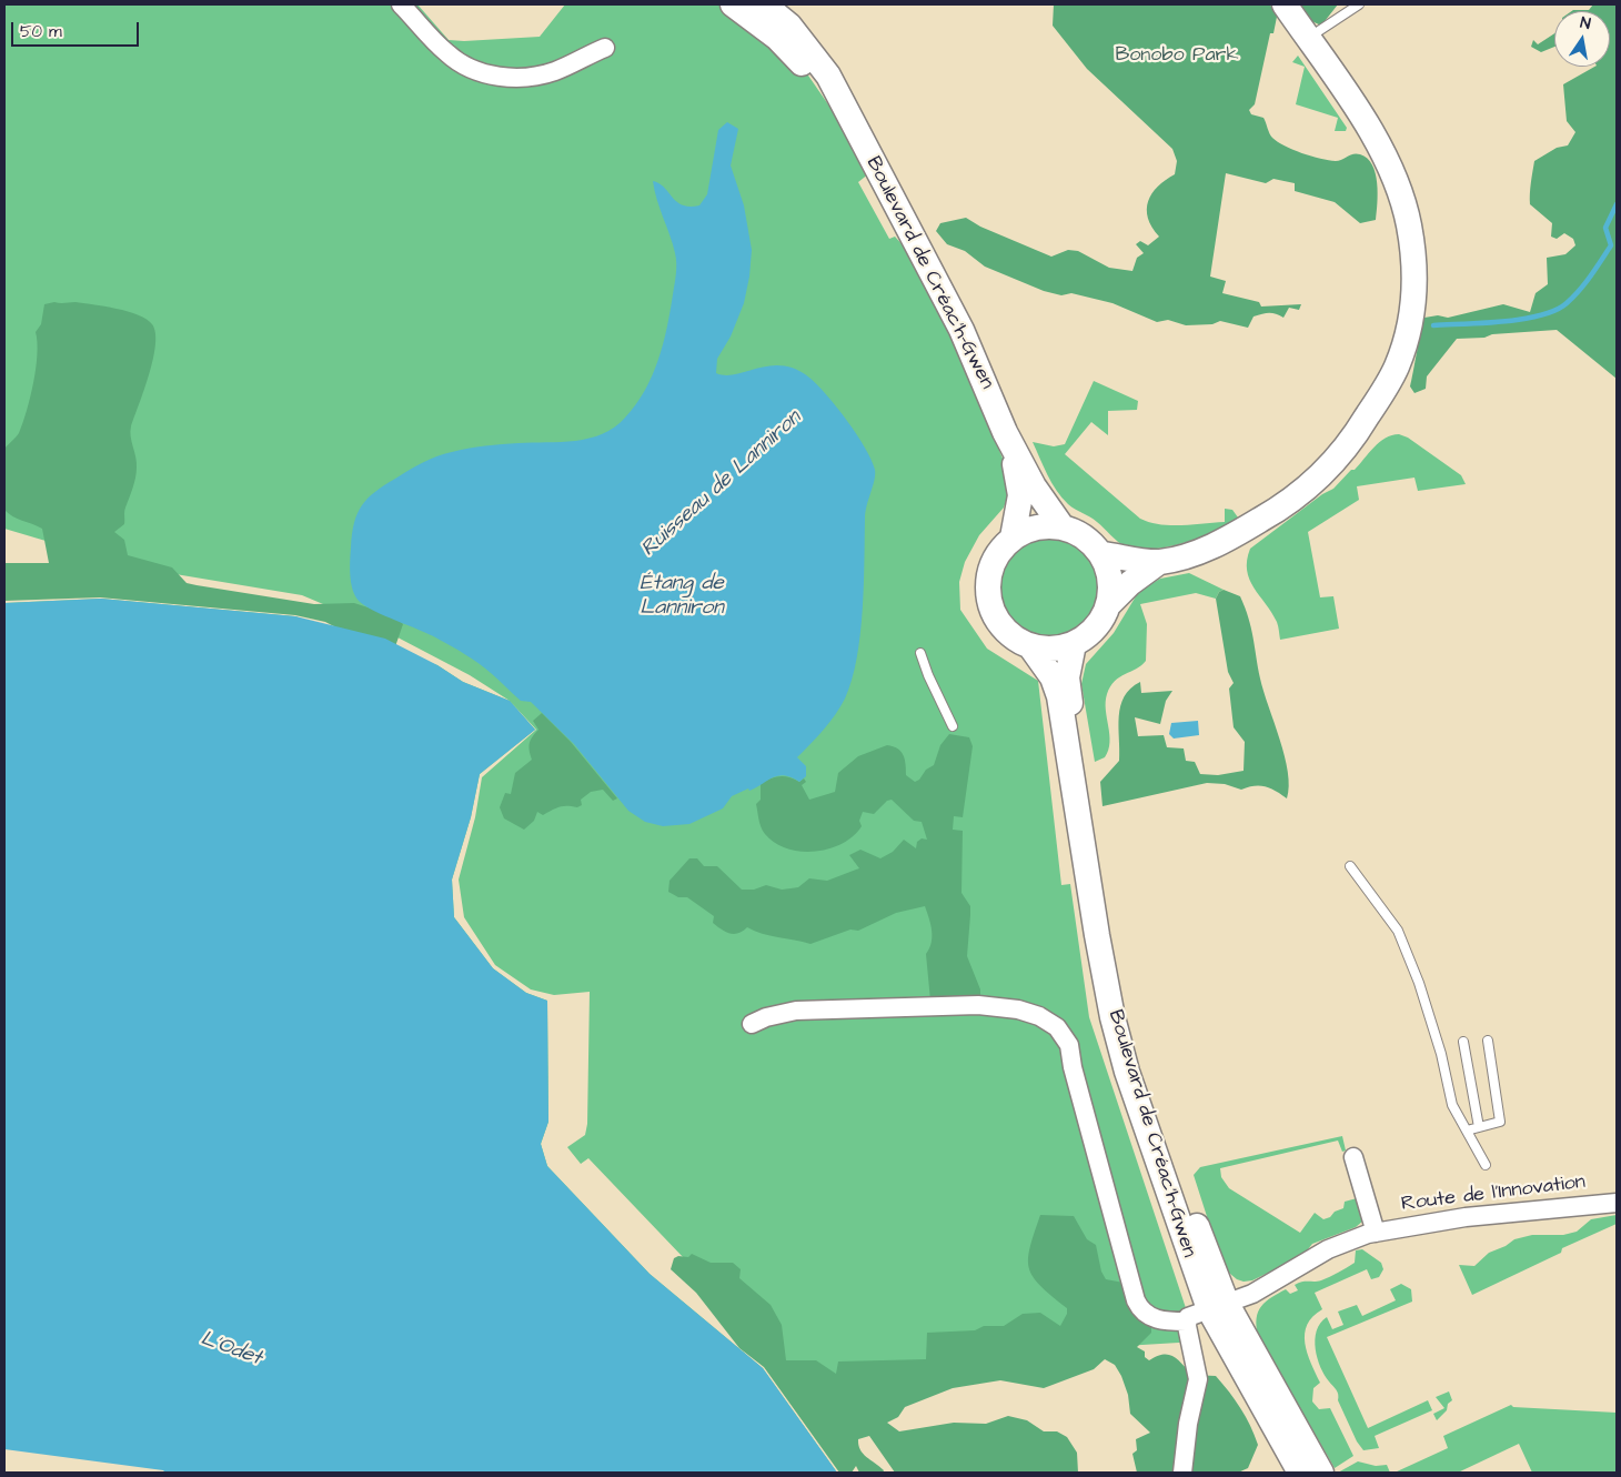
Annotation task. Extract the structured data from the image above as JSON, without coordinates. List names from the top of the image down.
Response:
{
  "streets": {
    "street": ["Boulevard de Créac'h-Gwen", "Route de l'Innovation"]
  },
  "crossings": [
    ["Boulevard de Créac'h-Gwen", "Route de l'Innovation"]
  ],
  "water": ["Ruisseau de Lanniron", "Étang de Lanniron", "L'Odet"],
  "parks": ["Bonobo Park"],
  "scale_bar": "50 m",
  "north": "top"
}
